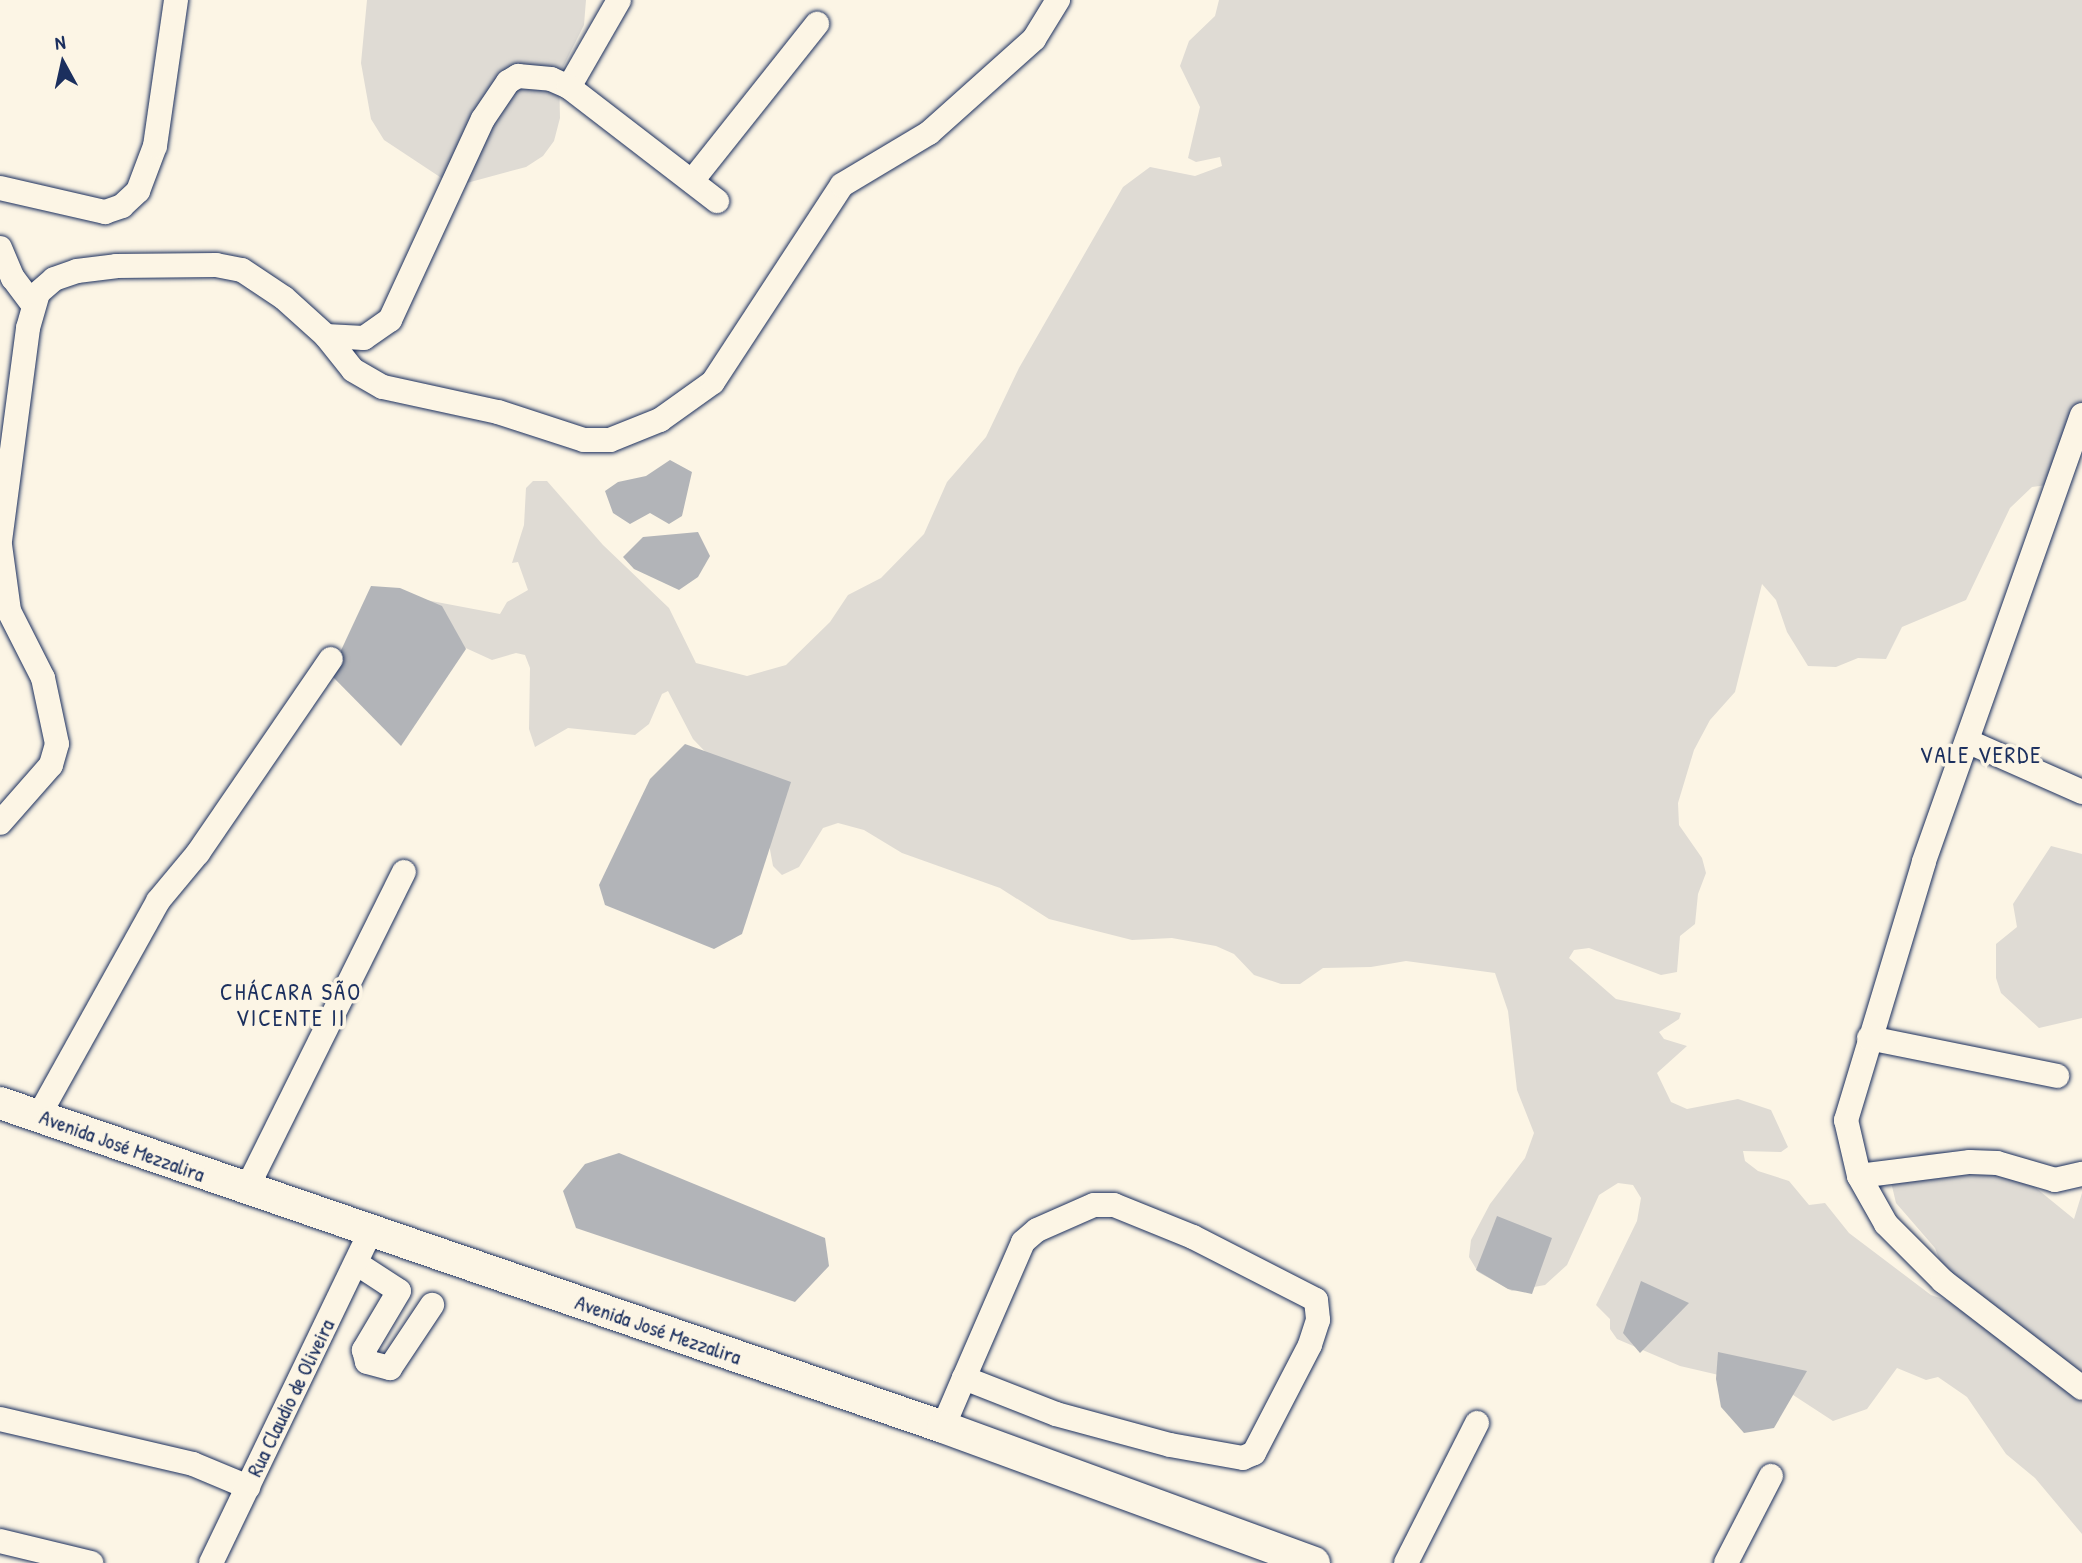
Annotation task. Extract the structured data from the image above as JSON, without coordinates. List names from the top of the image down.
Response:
{
  "streets": {
    "main road": ["Avenida José Mezzalira"],
    "street": ["Rua Claudio de Oliveira"]
  },
  "crossings": [
    ["Avenida José Mezzalira", "Rua Claudio de Oliveira"]
  ],
  "districts": ["VALE VERDE", "CHÁCARA SÃO VICENTE II"],
  "north": "top"
}
